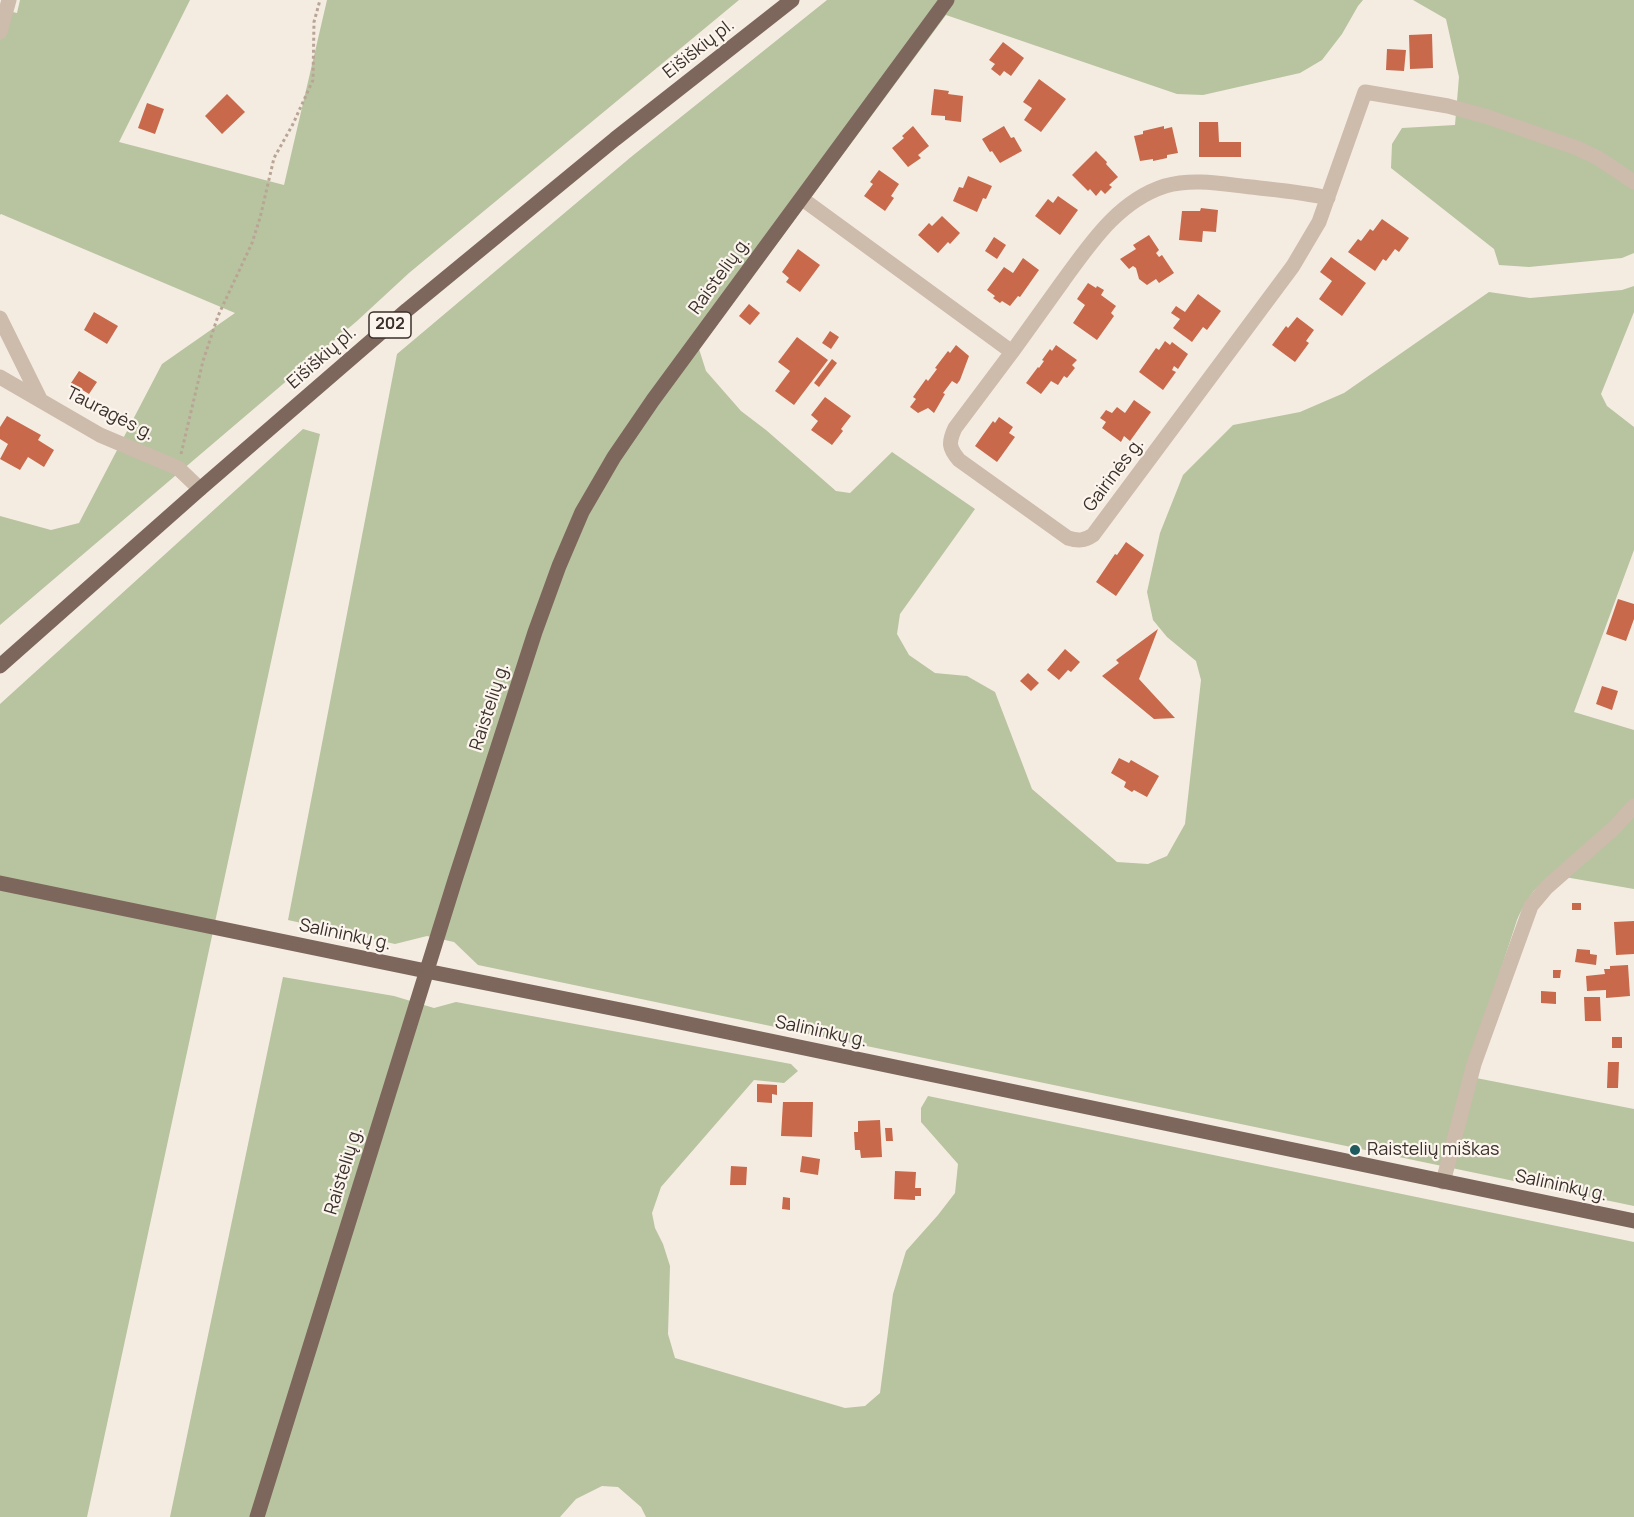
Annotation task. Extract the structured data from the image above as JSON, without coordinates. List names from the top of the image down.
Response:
{
  "streets": {
    "main road": [
      "Eišiškių pl.",
      "Raistelių g.",
      "202",
      "Salininkų g."
    ],
    "street": ["Tauragės g.", "Gairinės g."]
  },
  "crossings": [
    ["Eišiškių pl.", "Tauragės g."],
    ["Raistelių g.", "Salininkų g."]
  ],
  "places": ["Raistelių miškas"]
}
